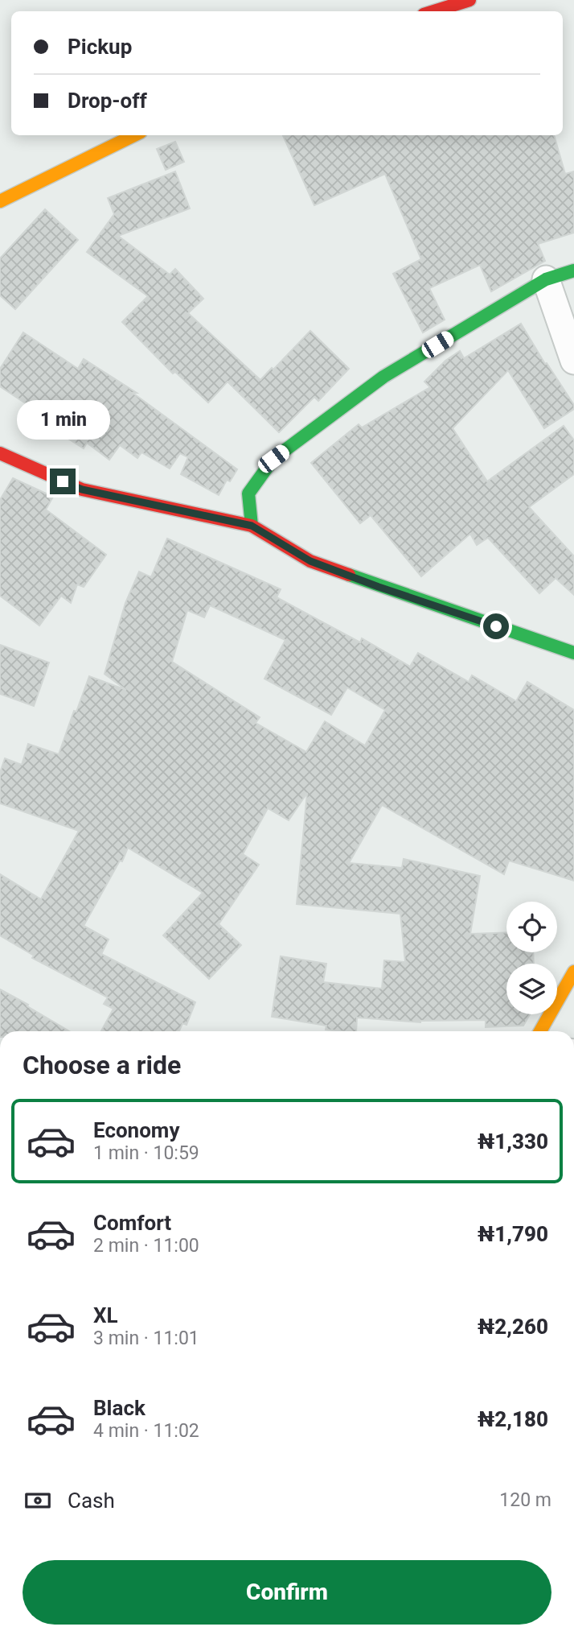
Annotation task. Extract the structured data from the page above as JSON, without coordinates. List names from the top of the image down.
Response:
{
  "page": {
    "banner": ["Pickup", "Drop-off"],
    "bubble": "1 min",
    "heading": "Choose a ride",
    "list": [
      {
        "name": "Economy",
        "note": "1 min · 10:59",
        "value": "₦1,330"
      },
      {
        "name": "Comfort",
        "note": "2 min · 11:00",
        "value": "₦1,790"
      },
      {
        "name": "XL",
        "note": "3 min · 11:01",
        "value": "₦2,260"
      },
      {
        "name": "Black",
        "note": "4 min · 11:02",
        "value": "₦2,180"
      }
    ],
    "pay": ["Cash", "120 m"],
    "buttons": "Confirm"
  }
}
